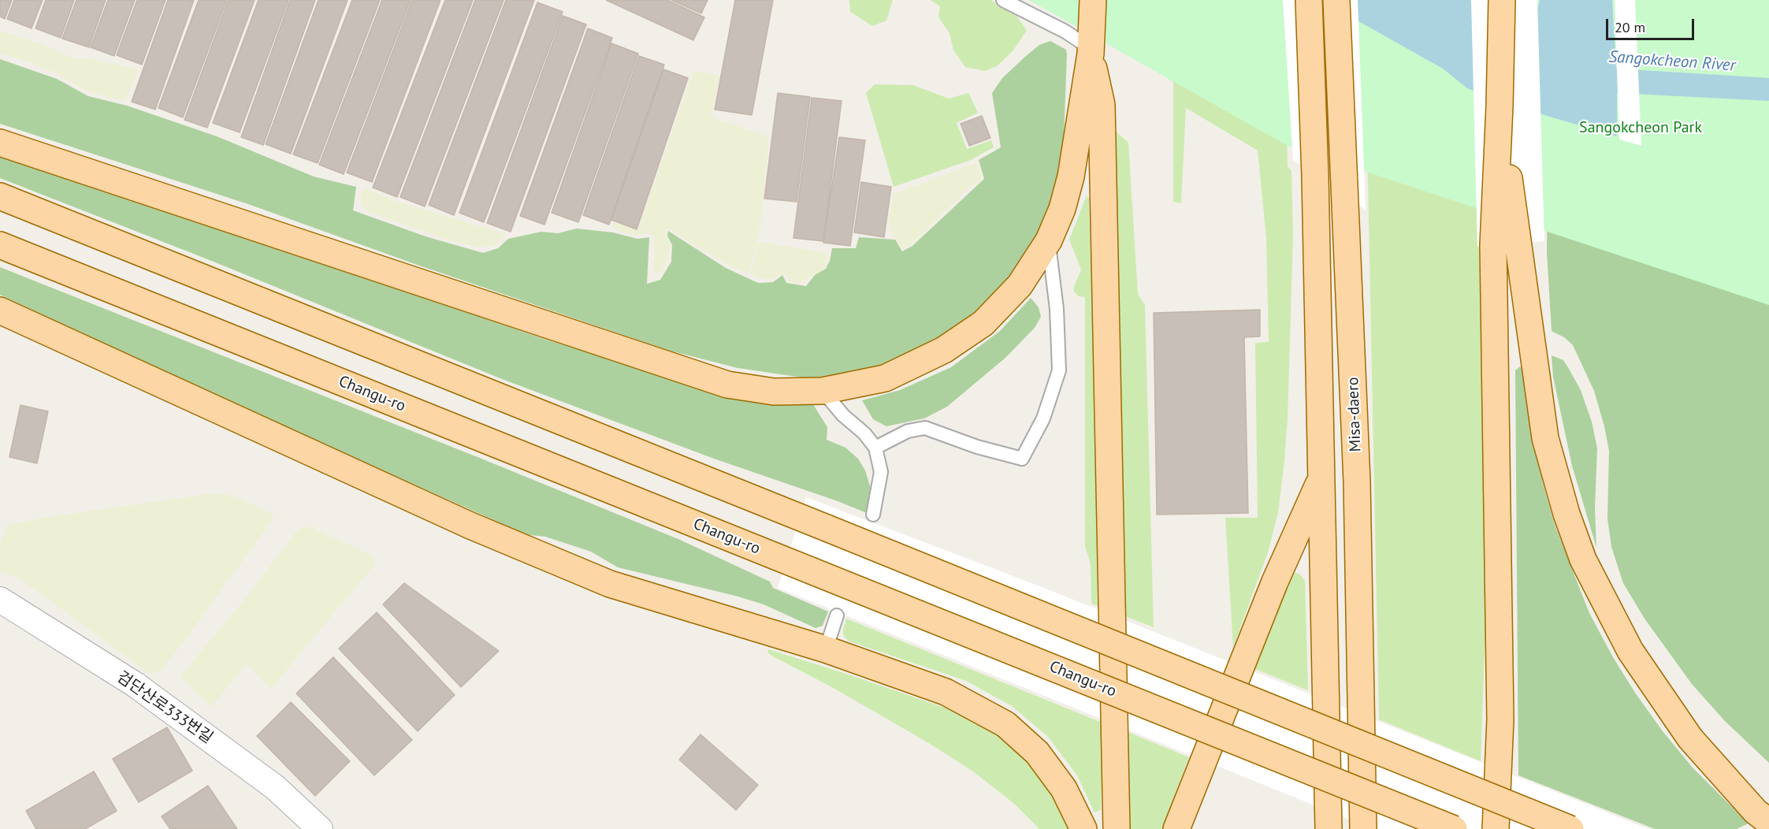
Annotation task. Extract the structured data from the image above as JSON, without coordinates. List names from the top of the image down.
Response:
{
  "streets": {
    "main road": ["Changu-ro", "Misa-daero"],
    "street": ["검단산로333번길"]
  },
  "water": ["Sangokcheon River"],
  "parks": ["Sangokcheon Park"],
  "scale_bar": "20 m"
}
